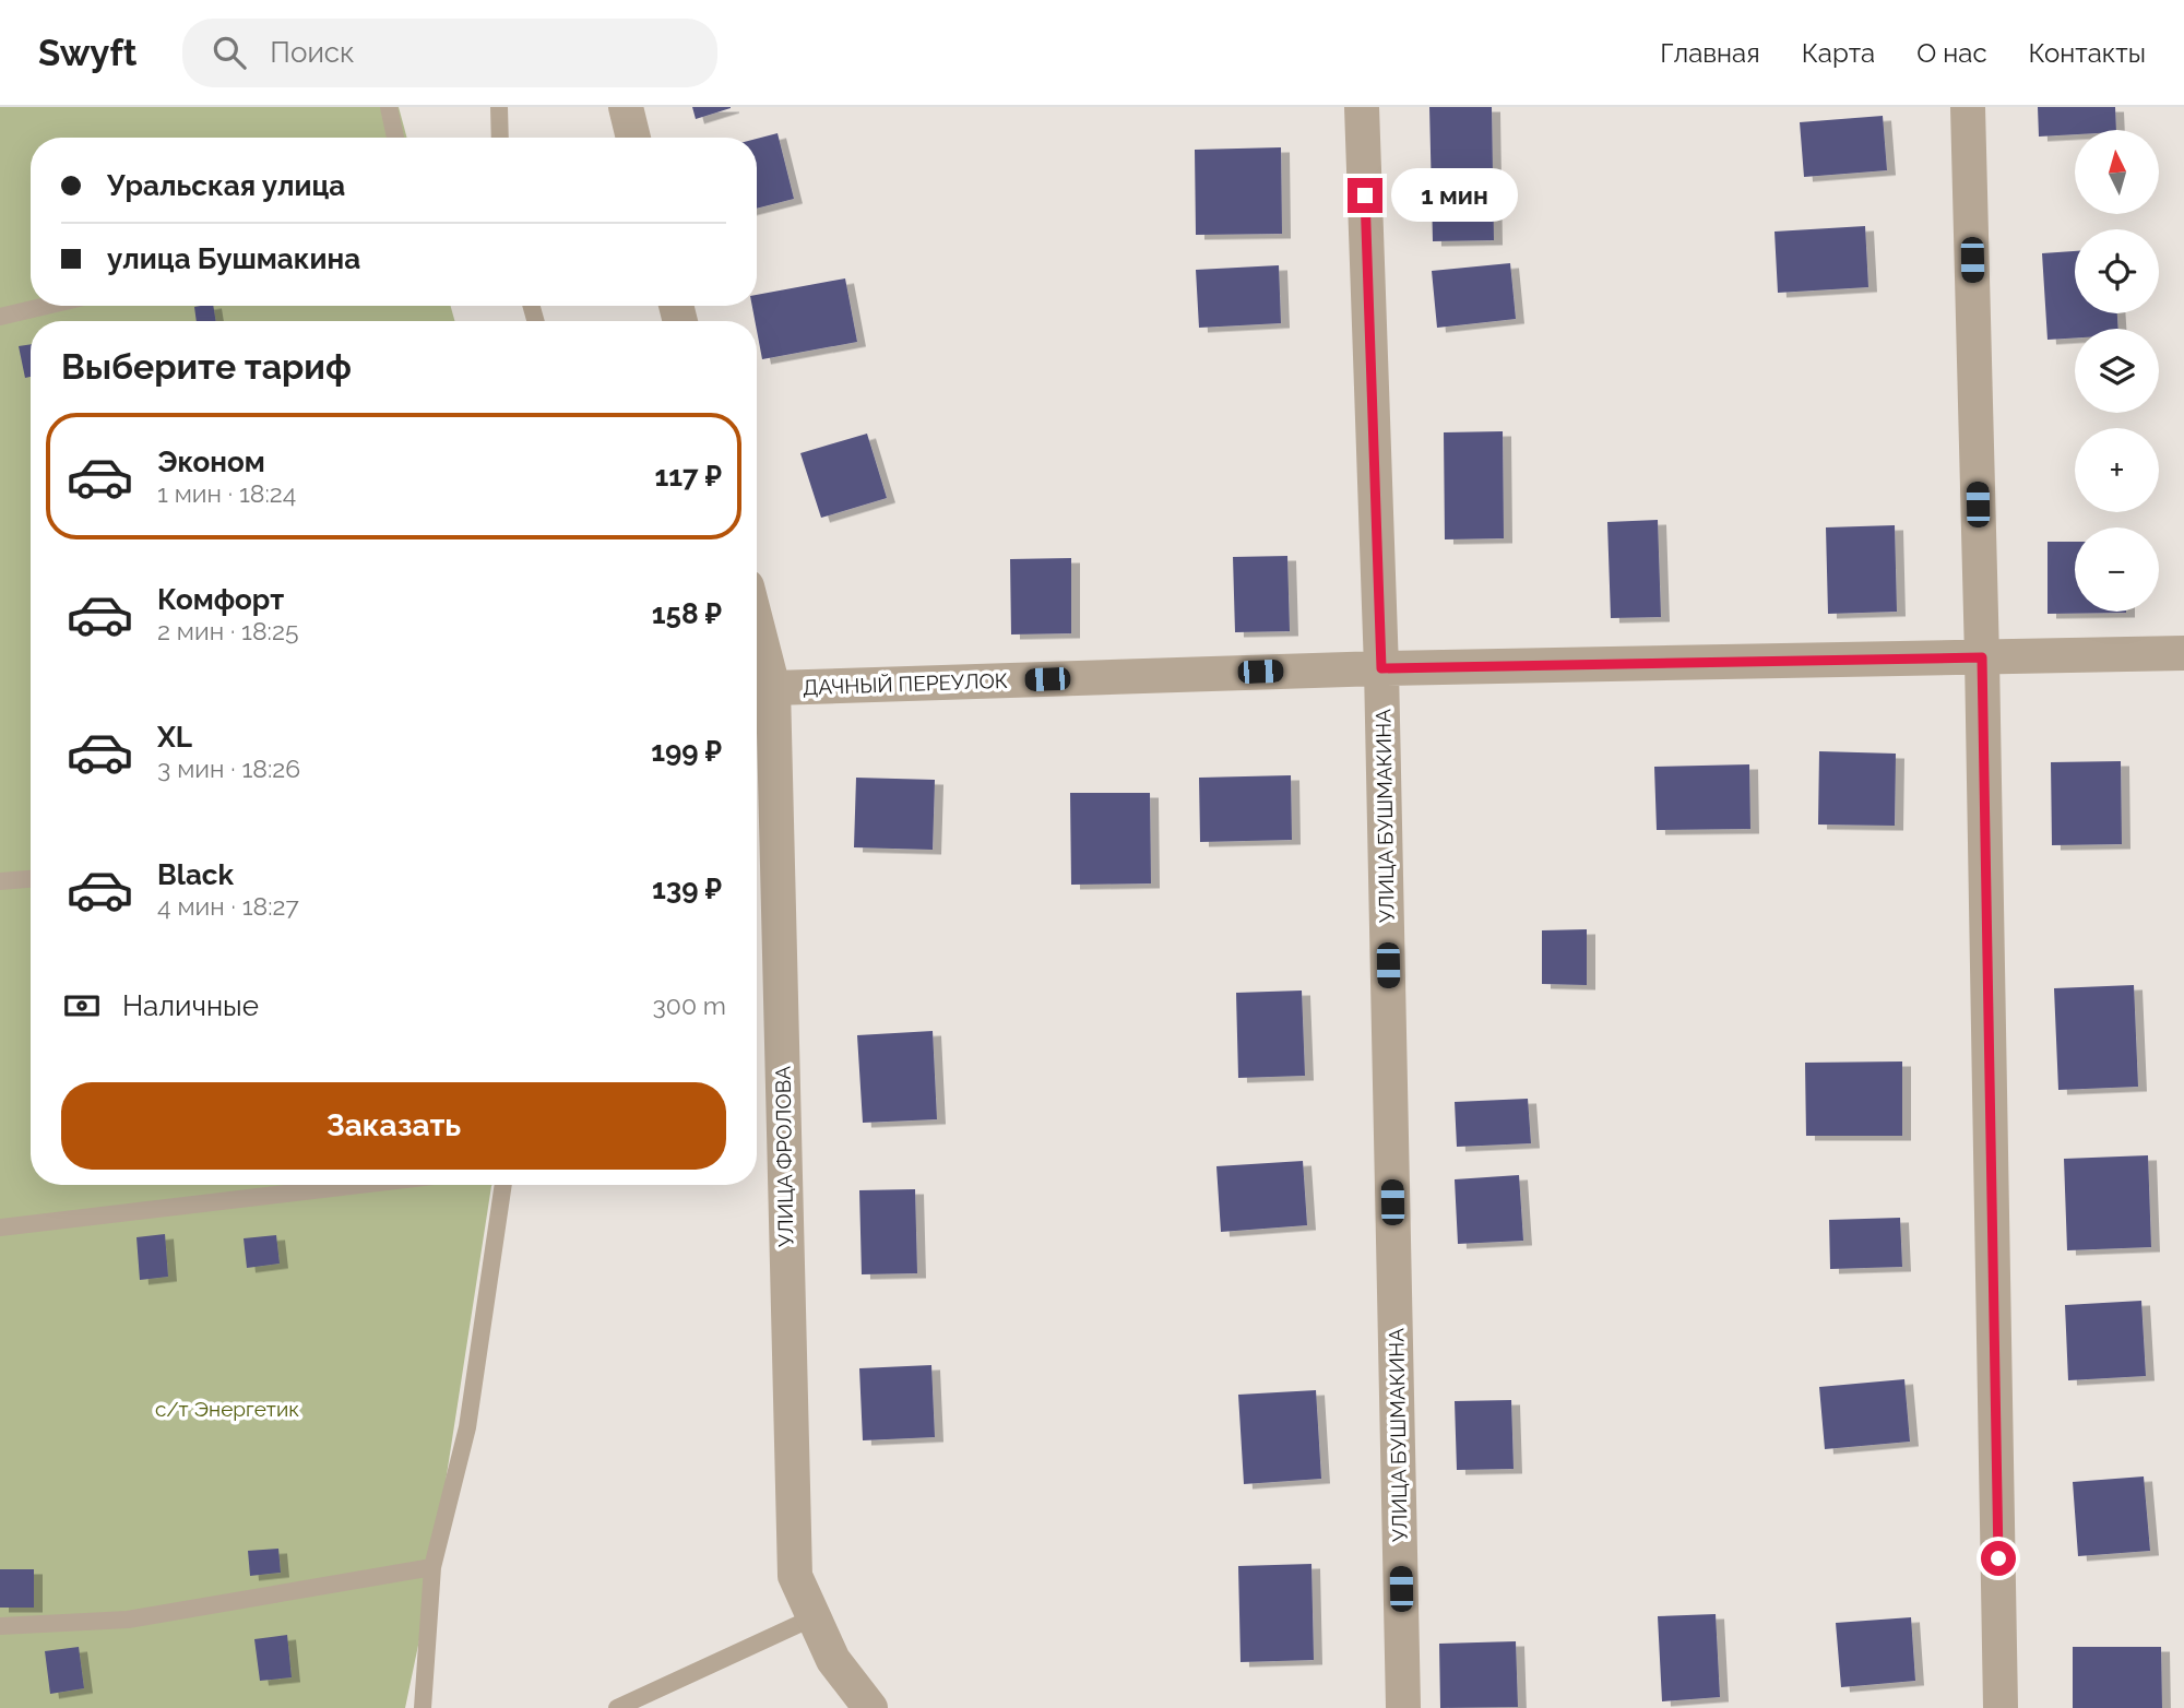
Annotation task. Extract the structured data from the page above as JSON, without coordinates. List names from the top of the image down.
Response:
{
  "streets": {
    "street": ["ДАЧНЫЙ ПЕРЕУЛОК", "УЛИЦА БУШМАКИНА", "УЛИЦА ФРОЛОВА"]
  },
  "crossings": [
    ["ДАЧНЫЙ ПЕРЕУЛОК", "УЛИЦА БУШМАКИНА"],
    ["ДАЧНЫЙ ПЕРЕУЛОК", "УЛИЦА ФРОЛОВА"]
  ],
  "parks": ["с/т Энергетик"],
  "north": "top",
  "page": {
    "header": "Swyft",
    "search": "Поиск",
    "nav": [
      "Главная",
      "Карта",
      "О нас",
      "Контакты"
    ],
    "map_buttons": ["+", "−"],
    "banner": ["Уральская улица", "улица Бушмакина"],
    "bubble": "1 мин",
    "heading": "Выберите тариф",
    "list": [
      {
        "name": "Эконом",
        "note": "1 мин · 18:24",
        "value": "117 ₽"
      },
      {
        "name": "Комфорт",
        "note": "2 мин · 18:25",
        "value": "158 ₽"
      },
      {
        "name": "XL",
        "note": "3 мин · 18:26",
        "value": "199 ₽"
      },
      {
        "name": "Black",
        "note": "4 мин · 18:27",
        "value": "139 ₽"
      }
    ],
    "pay": ["Наличные", "300 m"],
    "buttons": "Заказать"
  }
}
